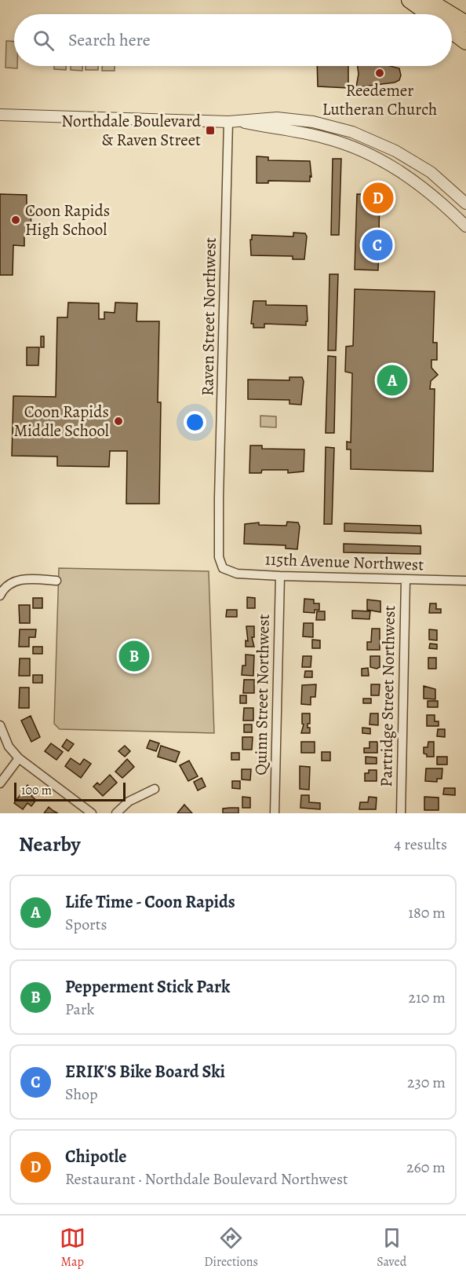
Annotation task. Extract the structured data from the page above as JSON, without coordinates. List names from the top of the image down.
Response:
{
  "streets": {
    "street": [
      "Raven Street Northwest",
      "115th Avenue Northwest",
      "Quinn Street Northwest",
      "Partridge Street Northwest"
    ]
  },
  "crossings": [
    ["Raven Street Northwest", "115th Avenue Northwest"],
    ["115th Avenue Northwest", "Quinn Street Northwest"],
    ["115th Avenue Northwest", "Partridge Street Northwest"]
  ],
  "places": {
    "other": ["Reedemer Lutheran Church", "Coon Rapids High School", "Coon Rapids Middle School"],
    "transit": ["Northdale Boulevard & Raven Street"]
  },
  "scale_bar": "100 m",
  "page": {
    "search": "Search here",
    "pins": [
      "D",
      "C",
      "A",
      "B"
    ],
    "scale": "100 m",
    "heading": ["Nearby", "4 results"],
    "list": [
      {
        "mark": "A",
        "name": "Life Time - Coon Rapids",
        "note": "Sports",
        "value": "180 m"
      },
      {
        "mark": "B",
        "name": "Pepperment Stick Park",
        "note": "Park",
        "value": "210 m"
      },
      {
        "mark": "C",
        "name": "ERIK'S Bike Board Ski",
        "note": "Shop",
        "value": "230 m"
      },
      {
        "mark": "D",
        "name": "Chipotle",
        "note": "Restaurant · Northdale Boulevard Northwest",
        "value": "260 m"
      }
    ],
    "nav": ["Map", "Directions", "Saved"]
  }
}
